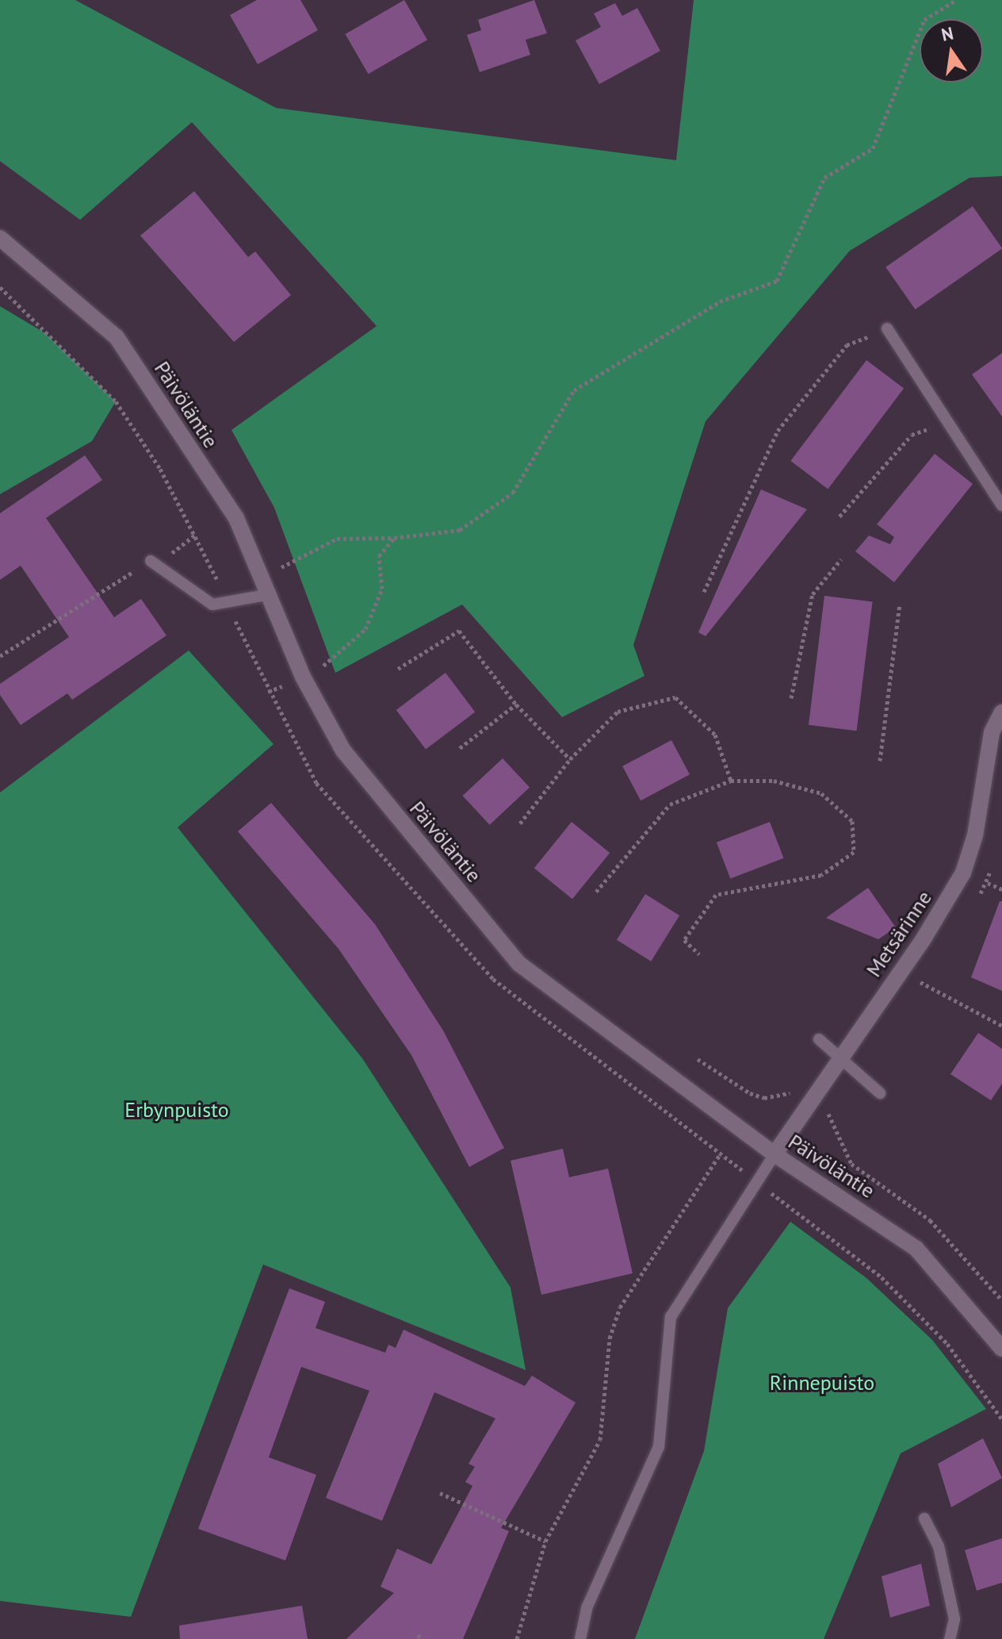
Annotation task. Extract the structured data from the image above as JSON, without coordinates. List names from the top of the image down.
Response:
{
  "streets": {
    "street": ["Päivöläntie", "Metsärinne"]
  },
  "crossings": [
    ["Päivöläntie", "Metsärinne"]
  ],
  "parks": ["Erbynpuisto", "Rinnepuisto"],
  "north": "top"
}
